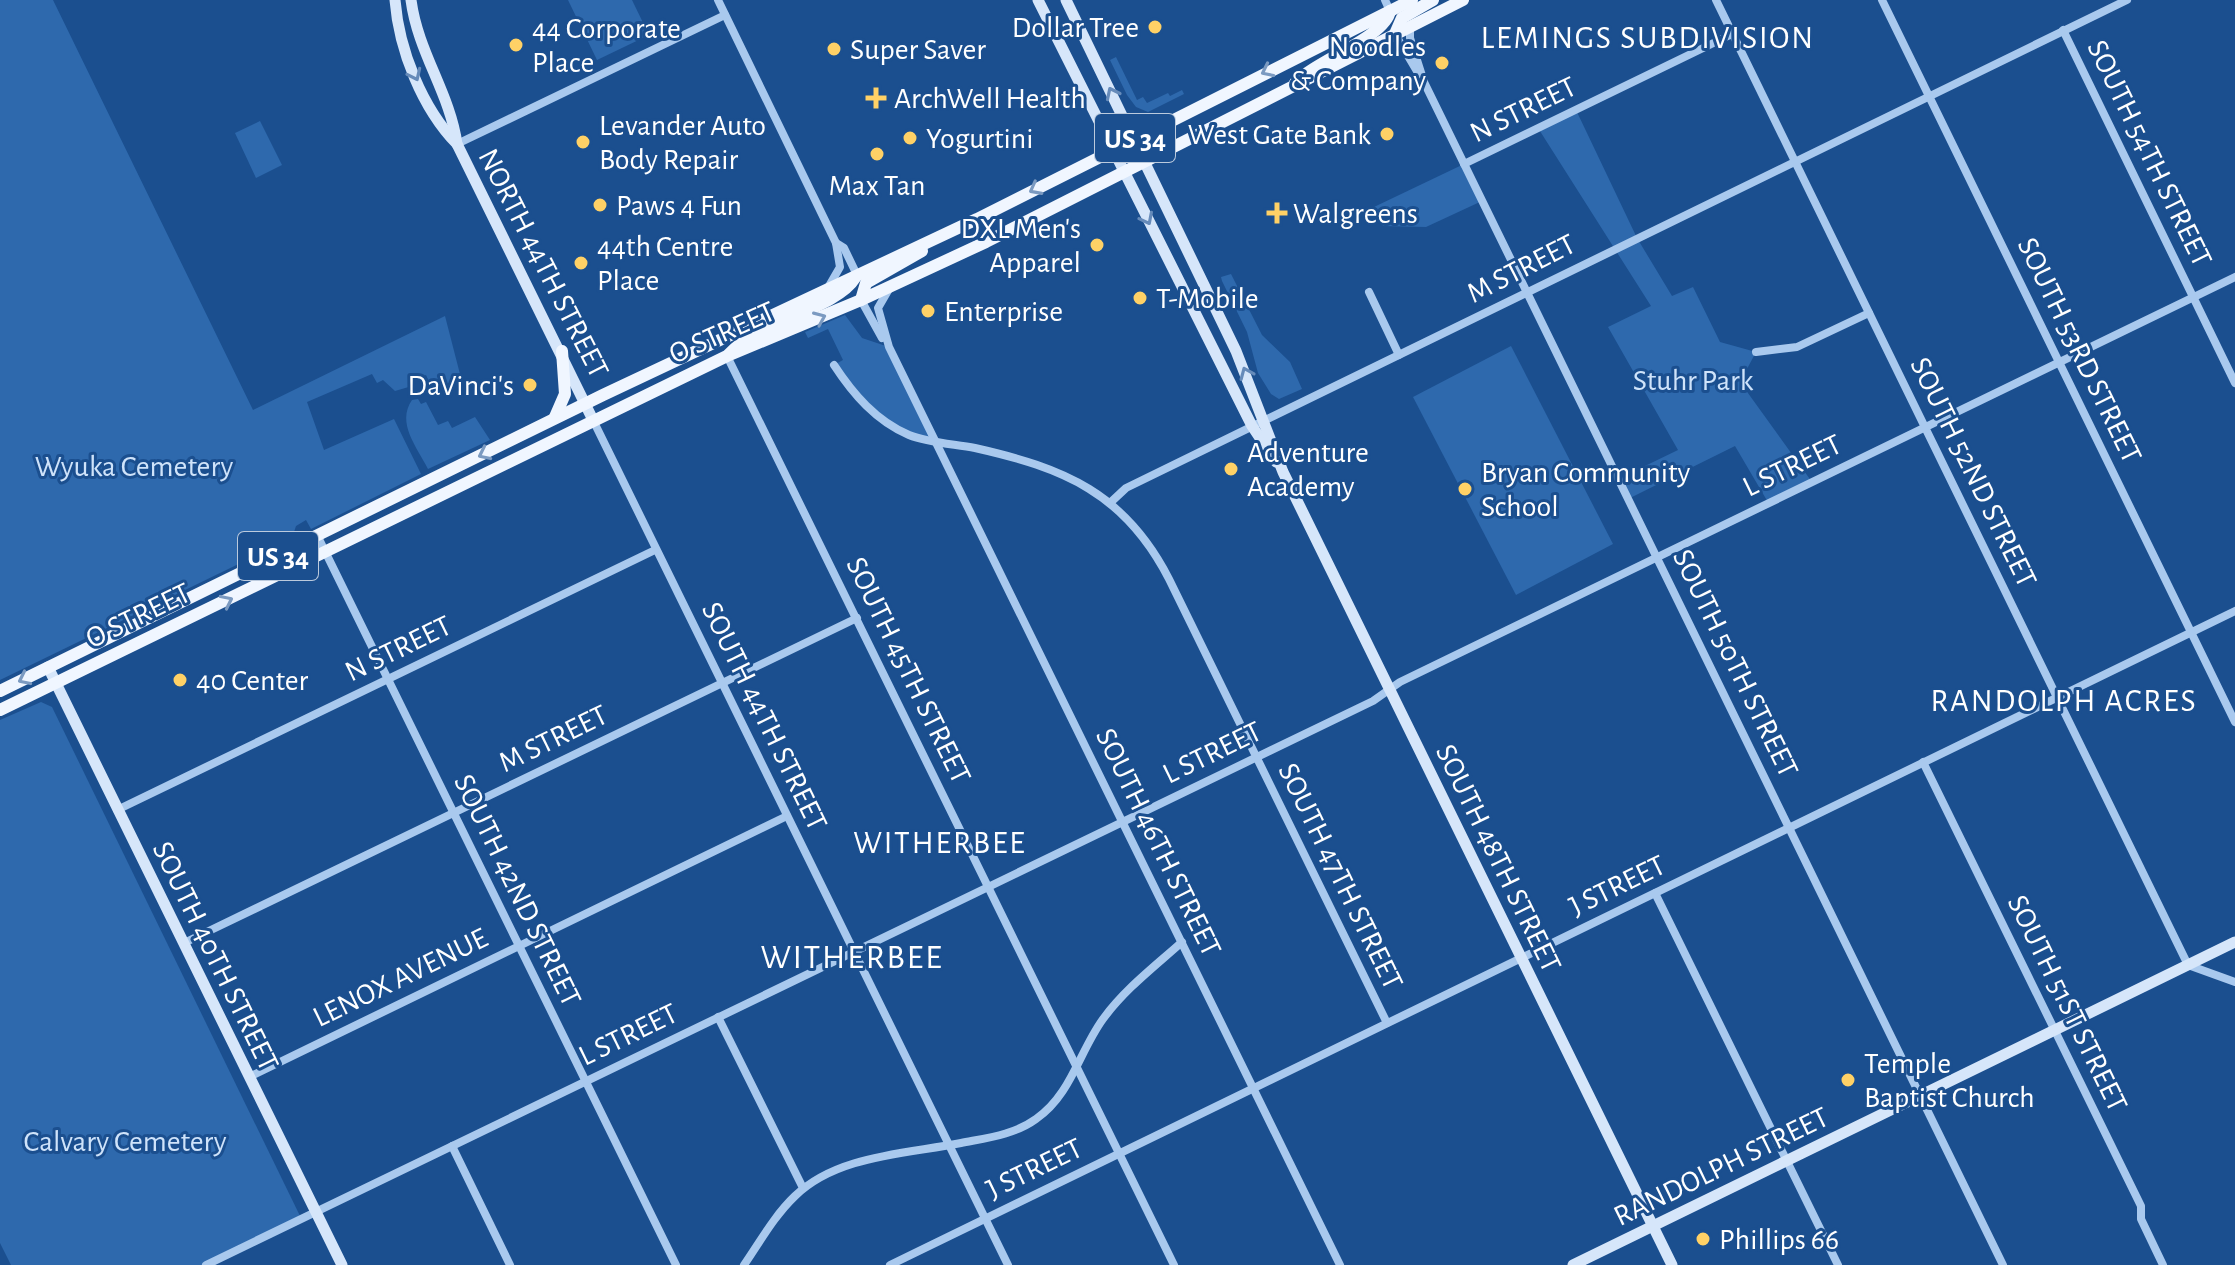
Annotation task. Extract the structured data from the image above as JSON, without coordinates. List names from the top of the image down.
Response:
{
  "streets": {
    "main road": [
      "US 34",
      "NORTH 44TH STREET",
      "O STREET",
      "SOUTH 44TH STREET",
      "SOUTH 48TH STREET",
      "SOUTH 40TH STREET",
      "RANDOLPH STREET"
    ],
    "street": [
      "N STREET",
      "SOUTH 54TH STREET",
      "M STREET",
      "SOUTH 53RD STREET",
      "L STREET",
      "SOUTH 52ND STREET",
      "SOUTH 50TH STREET",
      "SOUTH 45TH STREET",
      "SOUTH 46TH STREET",
      "SOUTH 47TH STREET",
      "J STREET",
      "SOUTH 42ND STREET",
      "LENOX AVENUE",
      "SOUTH 51ST STREET"
    ]
  },
  "crossings": [
    ["N STREET", "SOUTH 52ND STREET"],
    ["N STREET", "SOUTH 50TH STREET"],
    ["N STREET", "SOUTH 44TH STREET"],
    ["N STREET", "SOUTH 42ND STREET"],
    ["N STREET", "SOUTH 40TH STREET"],
    ["SOUTH 54TH STREET", "M STREET"],
    ["SOUTH 54TH STREET", "L STREET"],
    ["NORTH 44TH STREET", "O STREET"],
    ["NORTH 44TH STREET", "SOUTH 44TH STREET"],
    ["M STREET", "SOUTH 53RD STREET"],
    ["M STREET", "SOUTH 52ND STREET"],
    ["M STREET", "SOUTH 50TH STREET"],
    ["M STREET", "SOUTH 45TH STREET"],
    ["M STREET", "SOUTH 44TH STREET"],
    ["M STREET", "SOUTH 48TH STREET"],
    ["M STREET", "SOUTH 47TH STREET"],
    ["M STREET", "SOUTH 42ND STREET"],
    ["M STREET", "SOUTH 40TH STREET"],
    ["O STREET", "SOUTH 50TH STREET"],
    ["O STREET", "SOUTH 45TH STREET"],
    ["O STREET", "SOUTH 44TH STREET"],
    ["O STREET", "SOUTH 46TH STREET"],
    ["O STREET", "SOUTH 48TH STREET"],
    ["O STREET", "SOUTH 42ND STREET"],
    ["O STREET", "SOUTH 40TH STREET"],
    ["SOUTH 53RD STREET", "L STREET"],
    ["SOUTH 53RD STREET", "J STREET"],
    ["L STREET", "SOUTH 52ND STREET"],
    ["L STREET", "SOUTH 50TH STREET"],
    ["L STREET", "SOUTH 45TH STREET"],
    ["L STREET", "SOUTH 44TH STREET"],
    ["L STREET", "SOUTH 46TH STREET"],
    ["L STREET", "SOUTH 48TH STREET"],
    ["L STREET", "SOUTH 47TH STREET"],
    ["L STREET", "SOUTH 42ND STREET"],
    ["L STREET", "SOUTH 40TH STREET"],
    ["SOUTH 52ND STREET", "J STREET"],
    ["SOUTH 52ND STREET", "RANDOLPH STREET"],
    ["SOUTH 50TH STREET", "J STREET"],
    ["SOUTH 50TH STREET", "RANDOLPH STREET"],
    ["SOUTH 45TH STREET", "J STREET"],
    ["SOUTH 44TH STREET", "J STREET"],
    ["SOUTH 44TH STREET", "LENOX AVENUE"],
    ["SOUTH 46TH STREET", "J STREET"],
    ["SOUTH 48TH STREET", "J STREET"],
    ["SOUTH 48TH STREET", "RANDOLPH STREET"],
    ["SOUTH 47TH STREET", "J STREET"],
    ["J STREET", "SOUTH 51ST STREET"],
    ["SOUTH 42ND STREET", "LENOX AVENUE"],
    ["SOUTH 40TH STREET", "LENOX AVENUE"],
    ["SOUTH 51ST STREET", "RANDOLPH STREET"]
  ],
  "districts": [
    "LEMINGS SUBDIVISION",
    "RANDOLPH ACRES",
    "WITHERBEE",
    "WITHERBEE"
  ],
  "parks": ["Stuhr Park", "Wyuka Cemetery", "Calvary Cemetery"],
  "places": {
    "other": [
      "Dollar Tree",
      "44 Corporate Place",
      "Super Saver",
      "Noodles & Company",
      "West Gate Bank",
      "Yogurtini",
      "Levander Auto Body Repair",
      "Max Tan",
      "Paws 4 Fun",
      "DXL Men's Apparel",
      "44th Centre Place",
      "T-Mobile",
      "Enterprise",
      "DaVinci's",
      "Adventure Academy",
      "Bryan Community School",
      "40 Center",
      "Temple Baptist Church",
      "Phillips 66"
    ],
    "health": ["ArchWell Health", "Walgreens"]
  }
}
